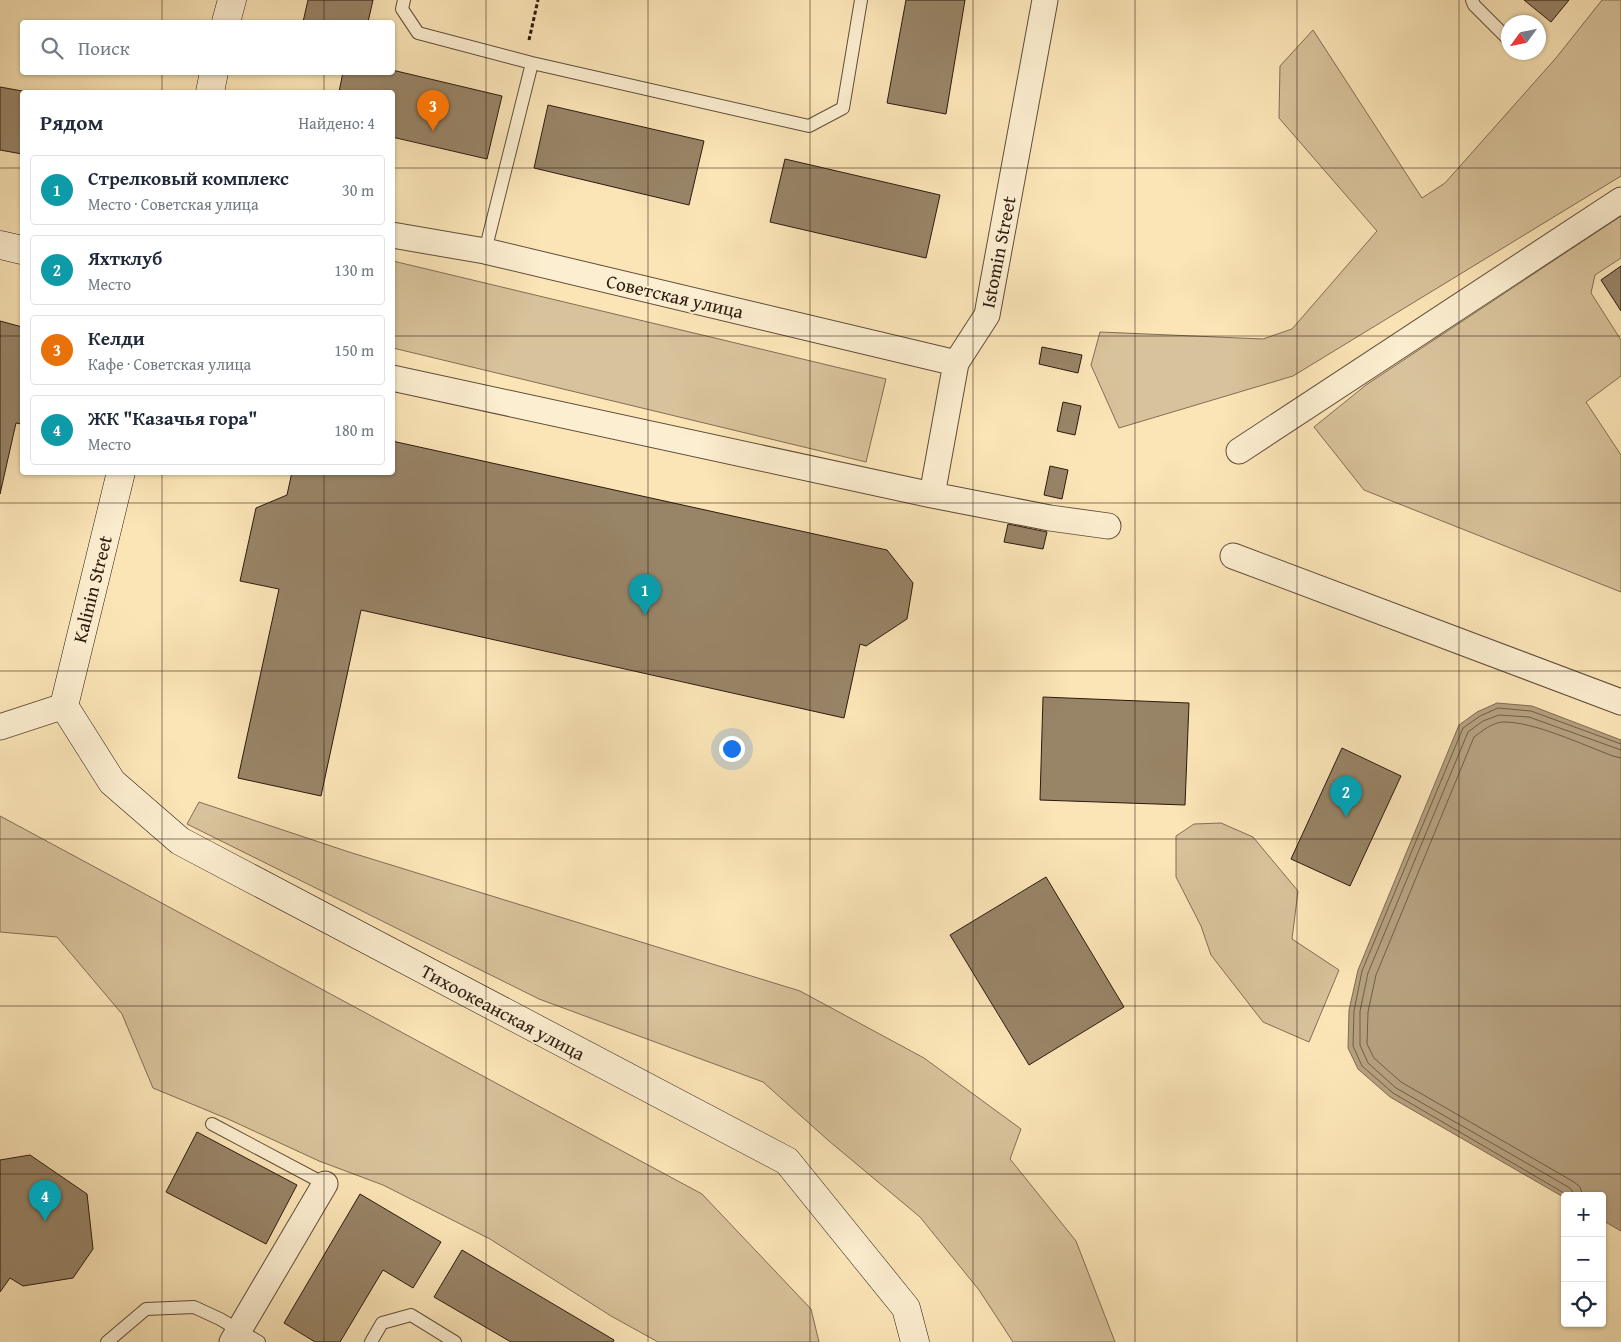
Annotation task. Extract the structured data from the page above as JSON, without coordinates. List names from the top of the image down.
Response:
{
  "streets": {
    "main road": ["Kalinin Street", "Тихоокеанская улица"],
    "street": ["Istomin Street", "Советская улица"]
  },
  "crossings": [
    ["Istomin Street", "Советская улица"],
    ["Kalinin Street", "Тихоокеанская улица"]
  ],
  "north": "bottom left",
  "page": {
    "search": "Поиск",
    "pins": [
      "3",
      "1",
      "2",
      "4"
    ],
    "heading": ["Рядом", "Найдено: 4"],
    "list": [
      {
        "mark": "1",
        "name": "Стрелковый комплекс",
        "note": "Место · Советская улица",
        "value": "30 m"
      },
      {
        "mark": "2",
        "name": "Яхтклуб",
        "note": "Место",
        "value": "130 m"
      },
      {
        "mark": "3",
        "name": "Келди",
        "note": "Кафе · Советская улица",
        "value": "150 m"
      },
      {
        "mark": "4",
        "name": "ЖК \"Казачья гора\"",
        "note": "Место",
        "value": "180 m"
      }
    ],
    "map_buttons": ["+", "−"]
  }
}
